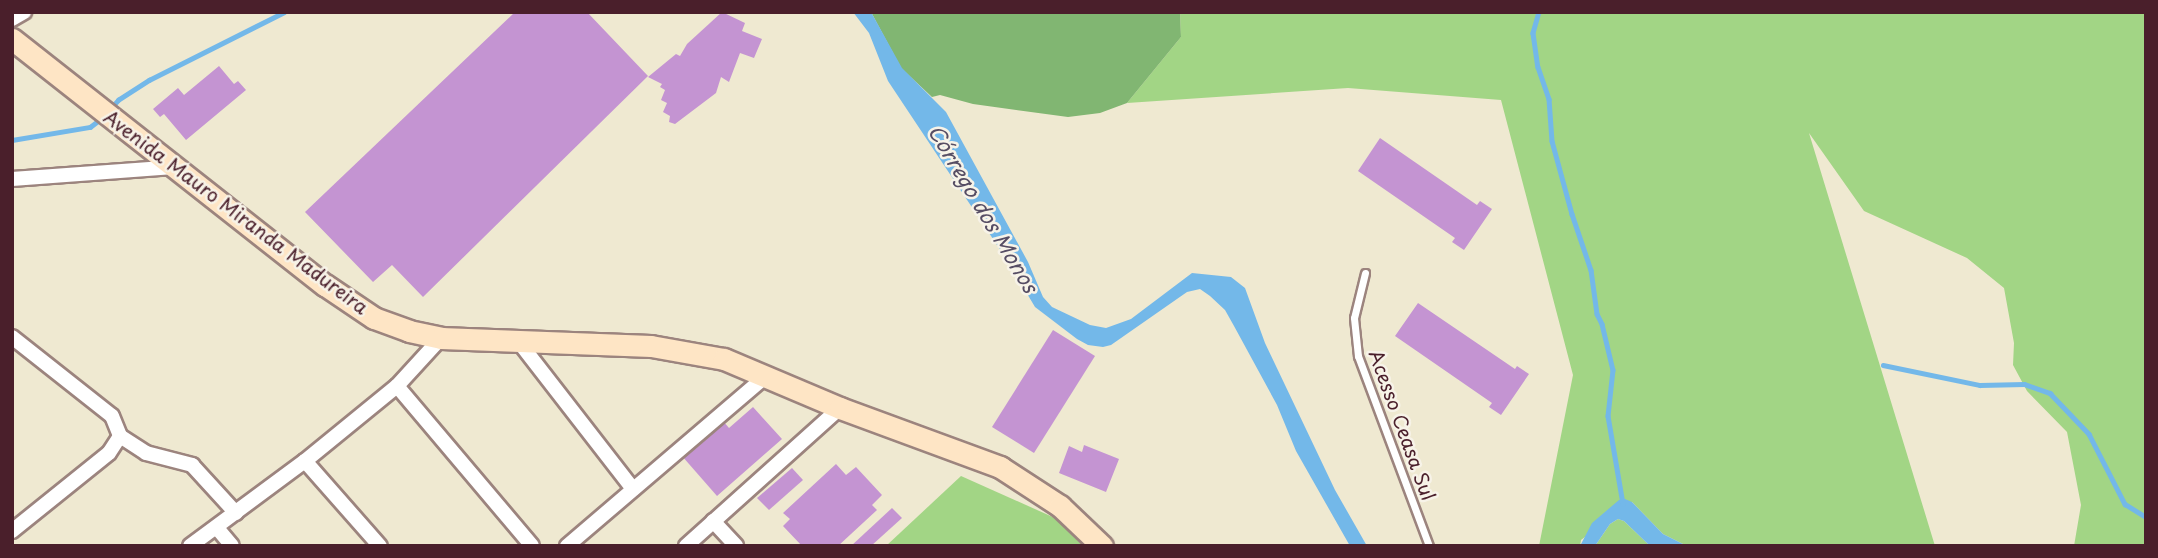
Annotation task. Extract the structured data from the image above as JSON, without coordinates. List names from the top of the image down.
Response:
{
  "streets": {
    "main road": ["Avenida Mauro Miranda Madureira"],
    "lane": ["Acesso Ceasa Sul"]
  },
  "water": ["Córrego dos Monos"]
}
